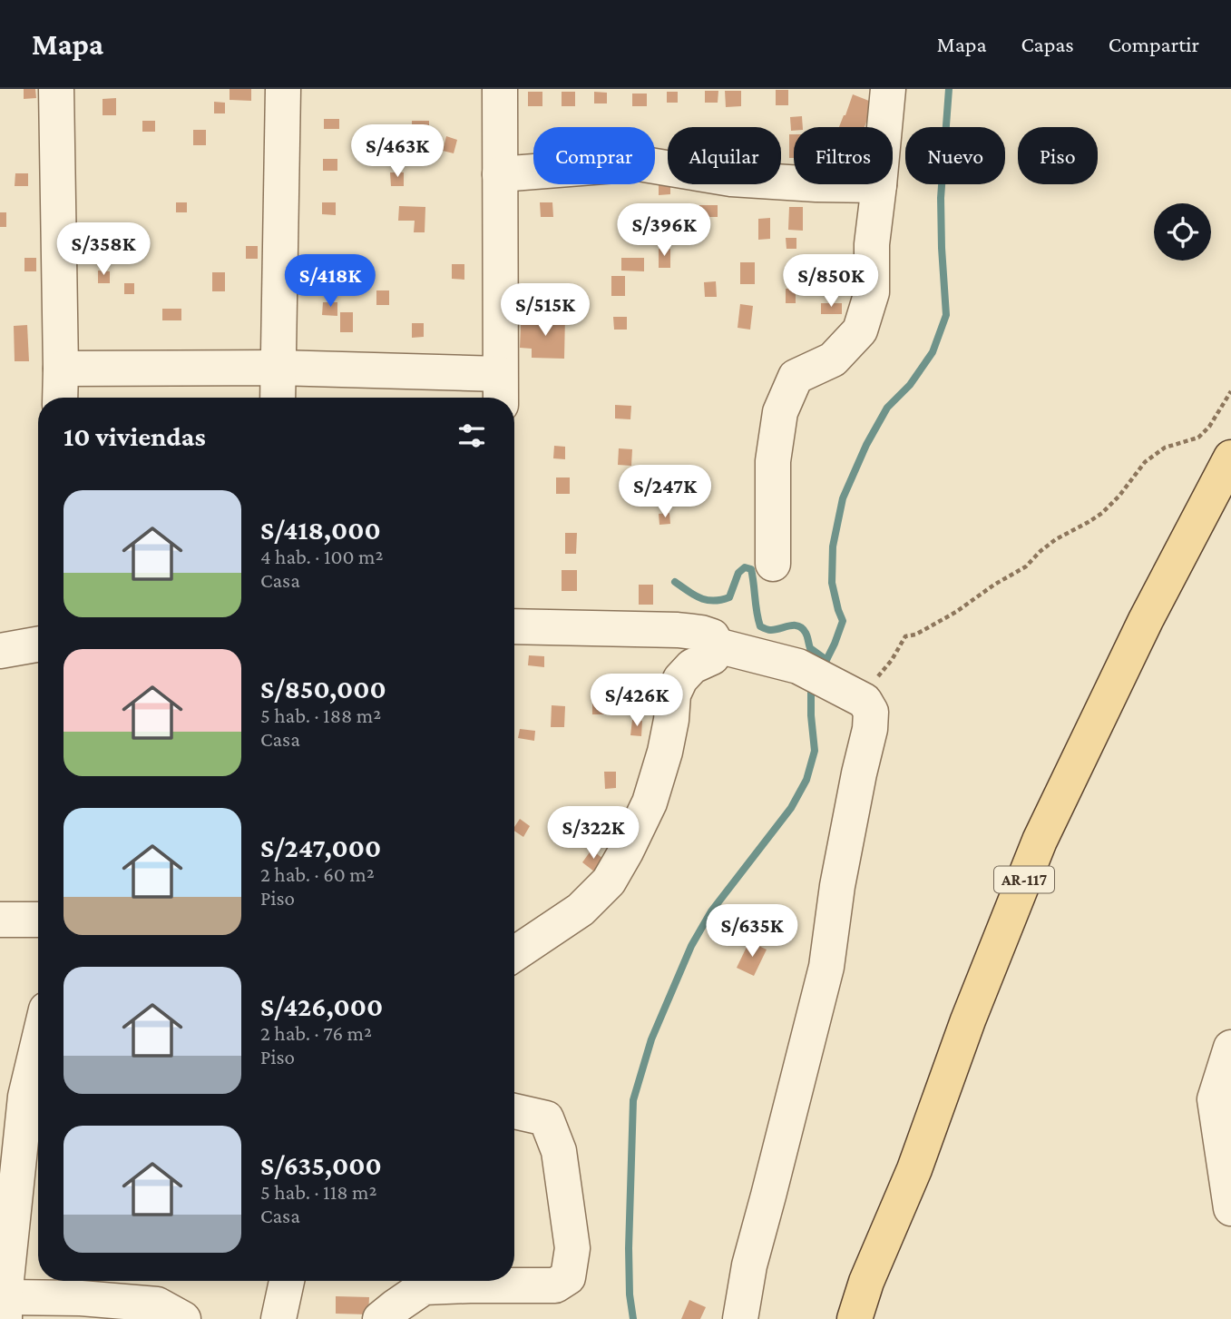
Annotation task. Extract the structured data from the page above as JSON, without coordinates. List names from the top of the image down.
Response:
{
  "streets": {
    "main road": ["AR-117"]
  },
  "page": {
    "header": "Mapa",
    "nav": ["Mapa", "Capas", "Compartir"],
    "price": [
      "S/463K",
      "S/396K",
      "S/358K",
      "S/418K",
      "S/850K",
      "S/515K",
      "S/247K",
      "S/426K",
      "S/322K",
      "S/635K"
    ],
    "chip": [
      "Comprar",
      "Alquilar",
      "Filtros",
      "Nuevo",
      "Piso"
    ],
    "heading": "10 viviendas",
    "list": [
      {
        "name": "S/418,000",
        "note": "4 hab. · 100 m² · Casa"
      },
      {
        "name": "S/850,000",
        "note": "5 hab. · 188 m² · Casa"
      },
      {
        "name": "S/247,000",
        "note": "2 hab. · 60 m² · Piso"
      },
      {
        "name": "S/426,000",
        "note": "2 hab. · 76 m² · Piso"
      },
      {
        "name": "S/635,000",
        "note": "5 hab. · 118 m² · Casa"
      }
    ]
  }
}
